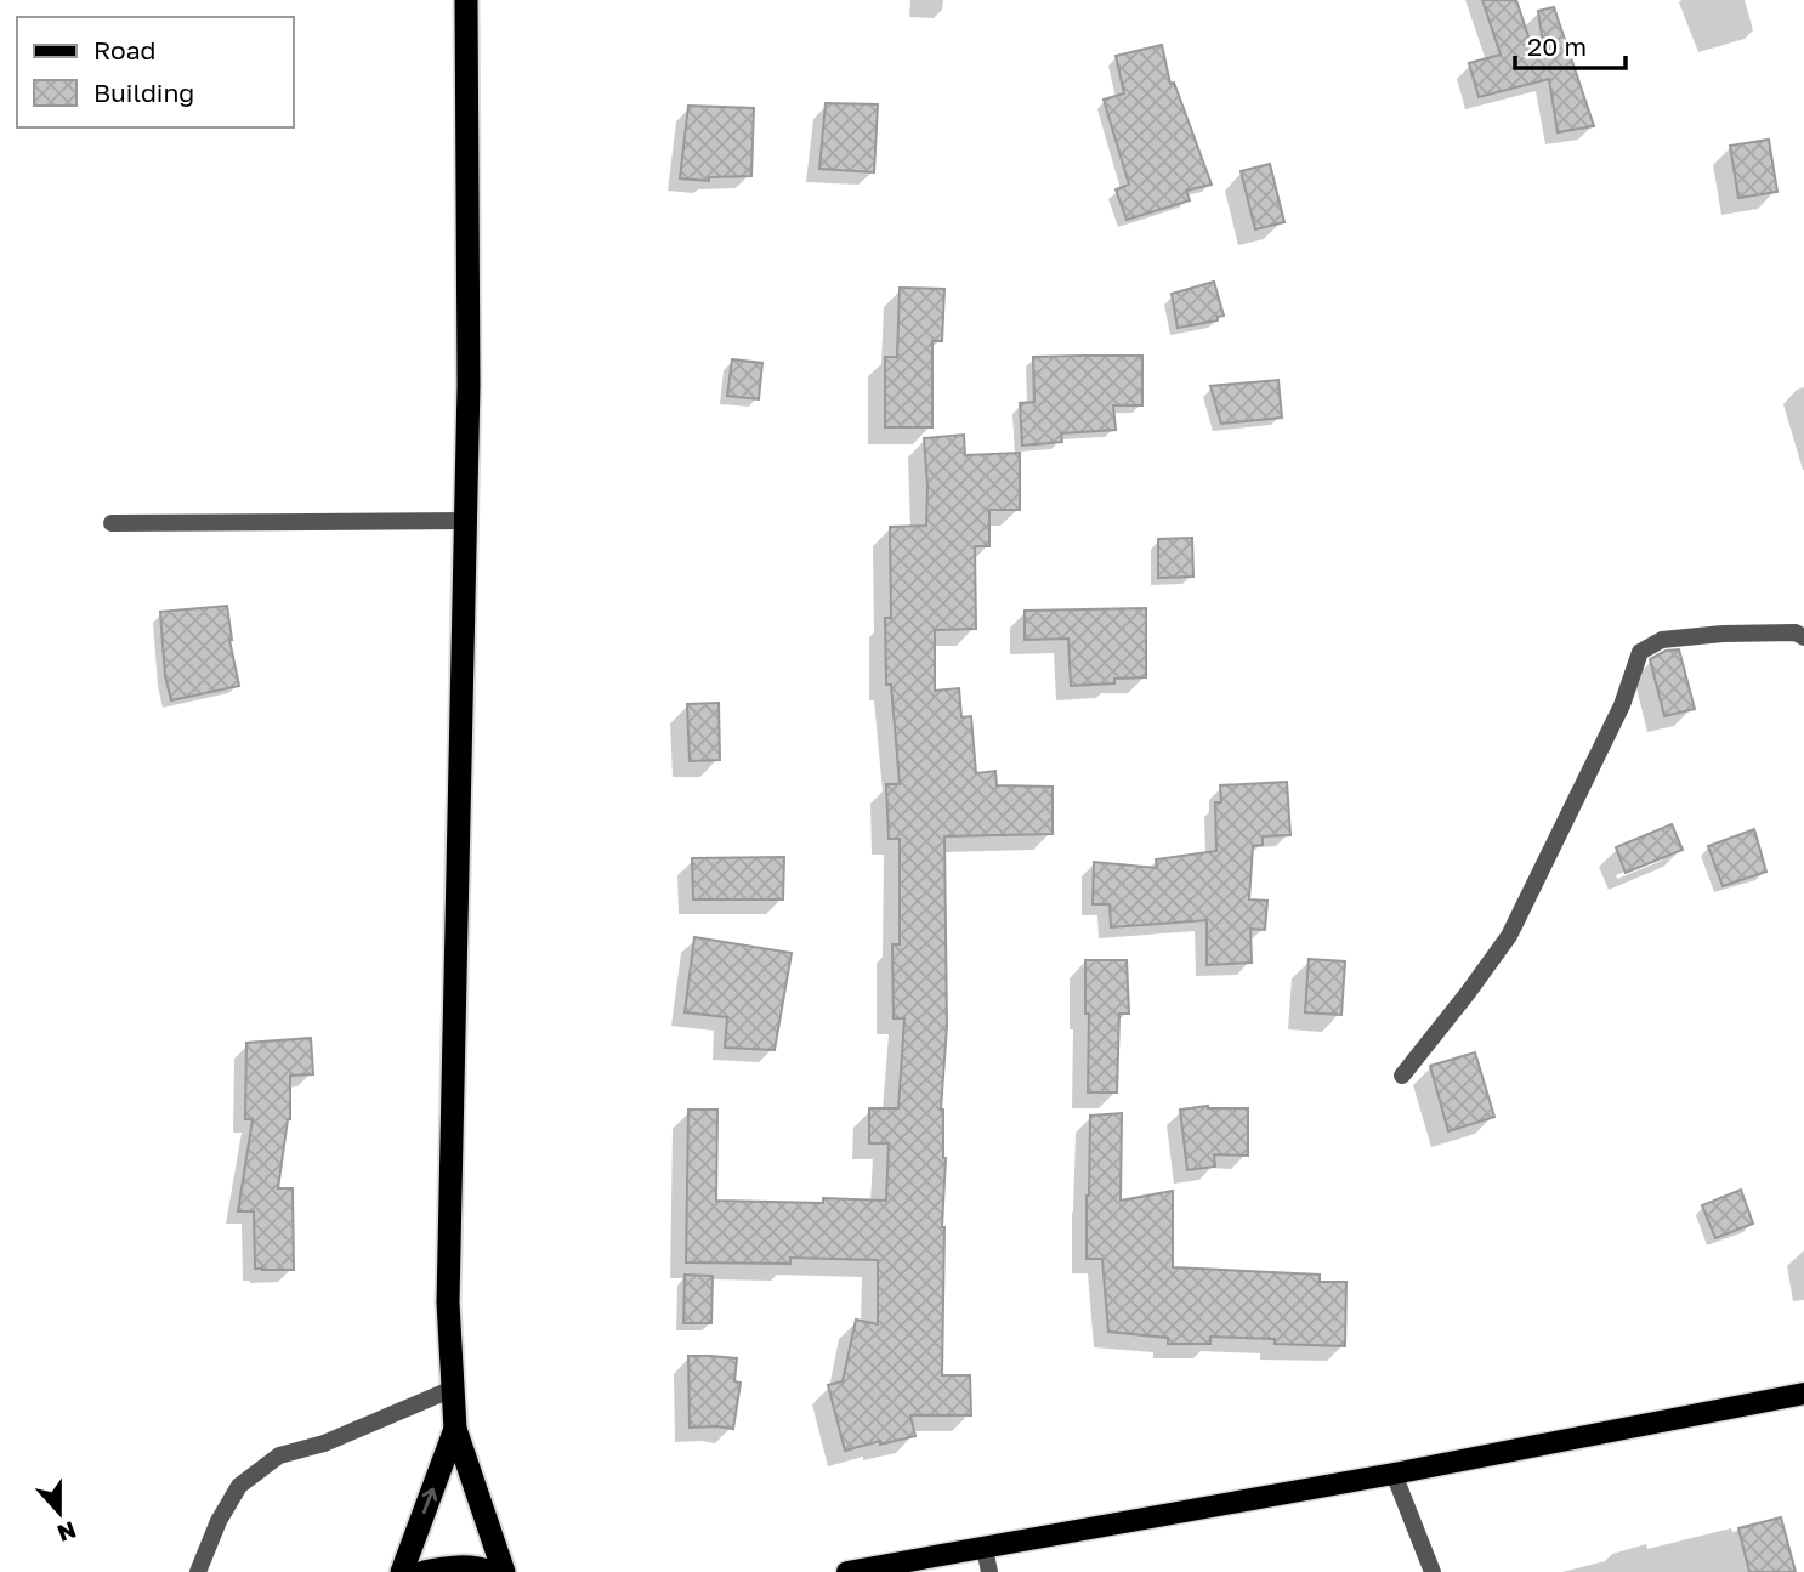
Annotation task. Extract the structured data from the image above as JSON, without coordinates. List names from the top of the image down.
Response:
{
  "legend": ["Road", "Building"],
  "scale_bar": "20 m",
  "north": "bottom"
}
